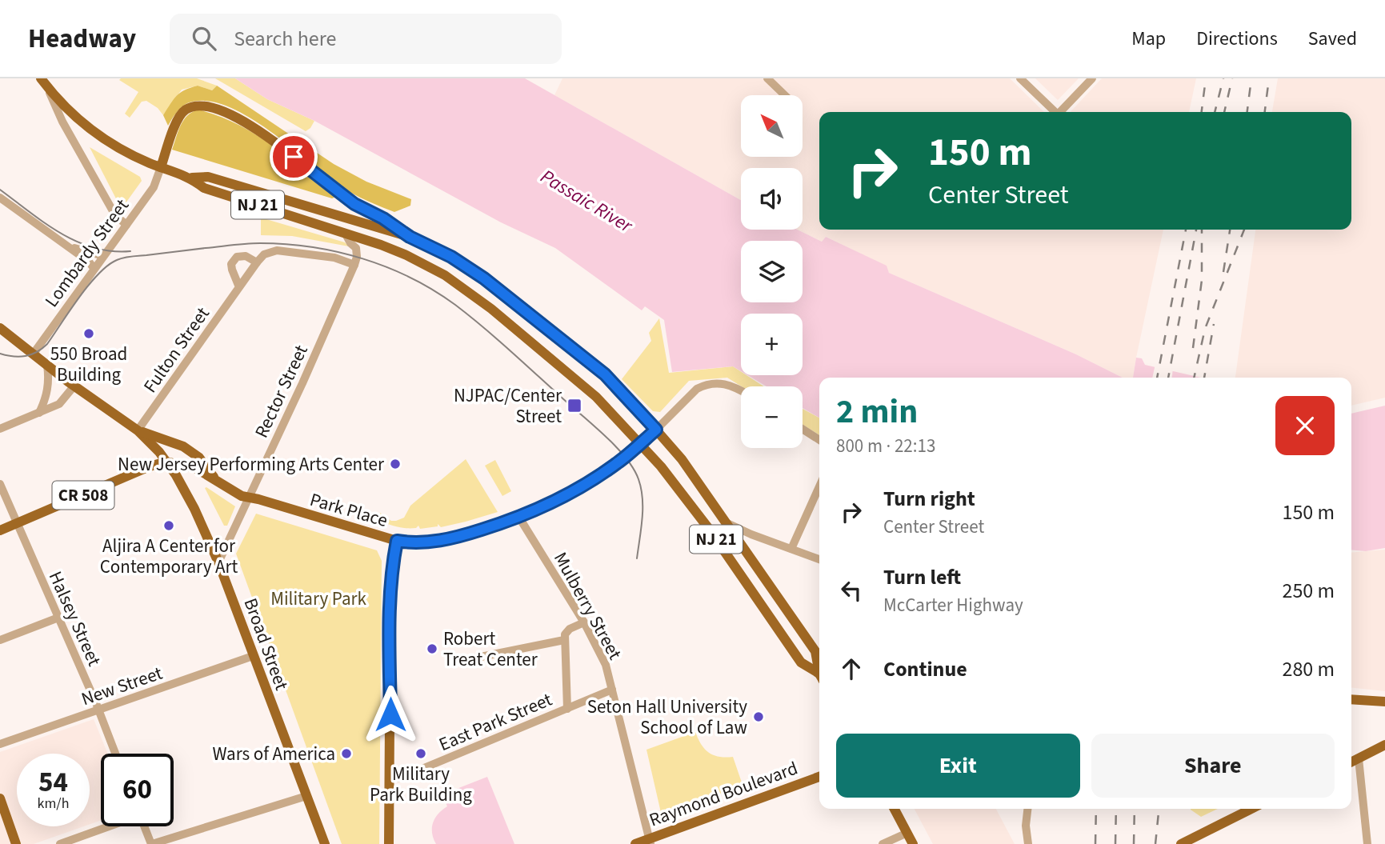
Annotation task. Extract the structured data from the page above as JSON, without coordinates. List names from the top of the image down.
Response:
{
  "streets": {
    "main road": [
      "NJ 21",
      "CR 508",
      "Park Place",
      "Broad Street",
      "Raymond Boulevard"
    ],
    "street": [
      "Lombardy Street",
      "Fulton Street",
      "Rector Street",
      "Mulberry Street",
      "Halsey Street",
      "New Street",
      "East Park Street"
    ]
  },
  "crossings": [
    ["NJ 21", "Lombardy Street"],
    ["Fulton Street", "Broad Street"],
    ["Rector Street", "Park Place"],
    ["Rector Street", "Broad Street"],
    ["CR 508", "Park Place"],
    ["CR 508", "Halsey Street"],
    ["CR 508", "Broad Street"],
    ["Park Place", "Broad Street"],
    ["Park Place", "East Park Street"],
    ["Mulberry Street", "East Park Street"],
    ["Mulberry Street", "Raymond Boulevard"],
    ["Halsey Street", "New Street"],
    ["Broad Street", "New Street"]
  ],
  "water": ["Passaic River"],
  "parks": ["Military Park"],
  "places": {
    "other": [
      "550 Broad Building",
      "New Jersey Performing Arts Center",
      "Aljira A Center for Contemporary Art",
      "Robert Treat Center",
      "Seton Hall University School of Law",
      "Wars of America",
      "Military Park Building"
    ],
    "transit": ["NJPAC/Center Street"]
  },
  "north": "top left",
  "page": {
    "header": "Headway",
    "search": "Search here",
    "nav": ["Map", "Directions", "Saved"],
    "map_buttons": ["+", "−"],
    "turn": ["150 m", "Center Street"],
    "heading": ["2 min", "800 m · 22:13"],
    "list": [
      {
        "name": "Turn right",
        "note": "Center Street",
        "value": "150 m"
      },
      {
        "name": "Turn left",
        "note": "McCarter Highway",
        "value": "250 m"
      },
      {
        "name": "Continue",
        "value": "280 m"
      }
    ],
    "buttons": ["Exit", "Share"],
    "speed": "54 km/h",
    "limit": "60"
  }
}
